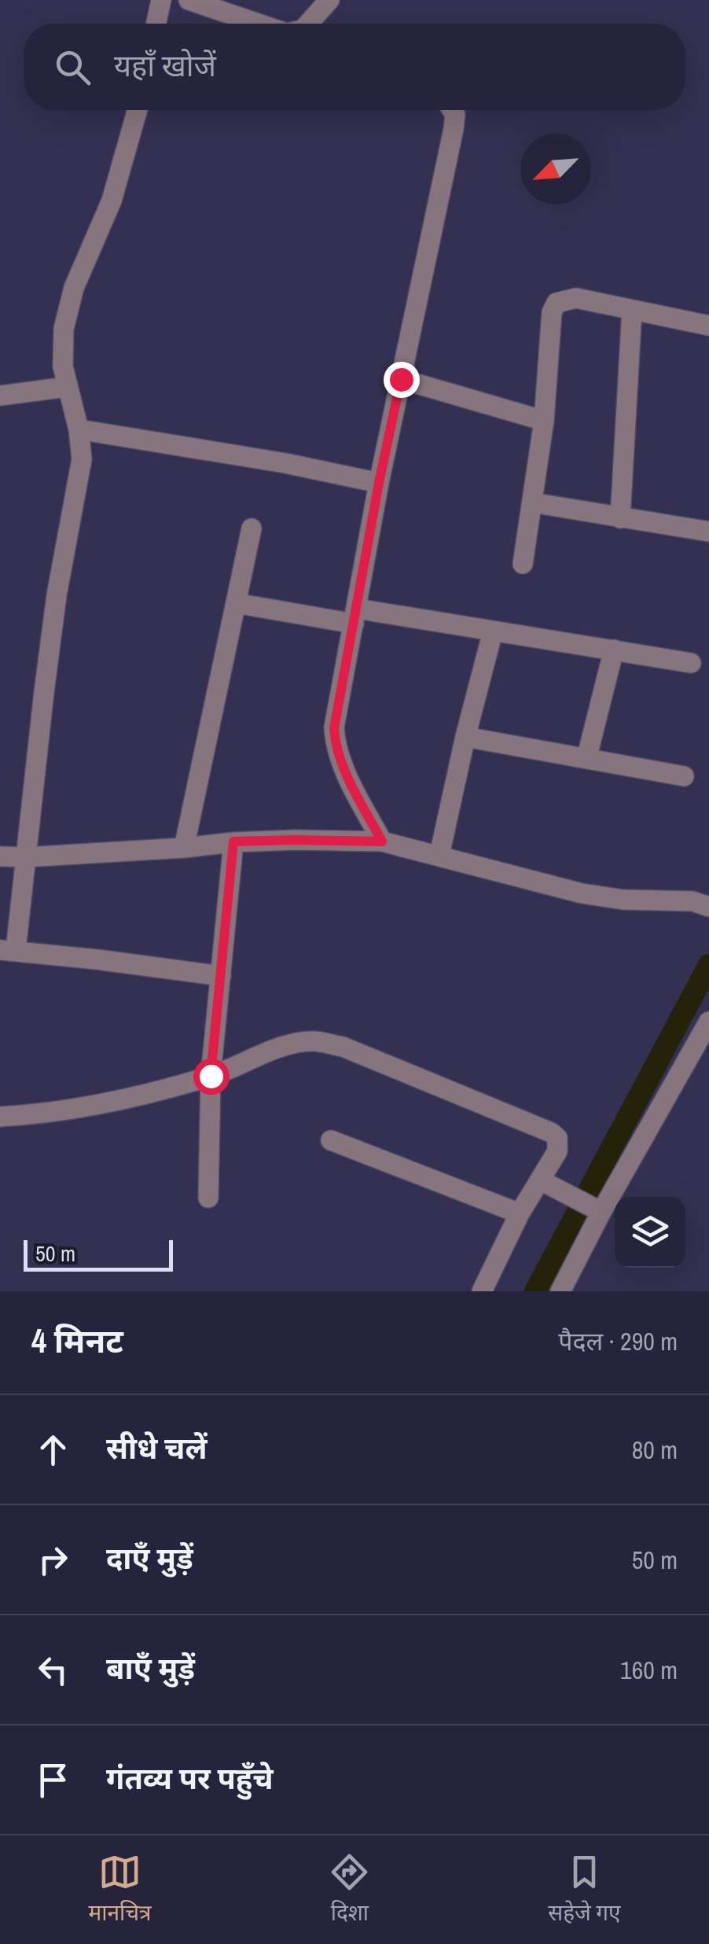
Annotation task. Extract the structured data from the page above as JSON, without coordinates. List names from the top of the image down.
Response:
{
  "scale_bar": "50 m",
  "north": "bottom left",
  "page": {
    "search": "यहाँ खोजें",
    "scale": "50 m",
    "heading": ["4 मिनट", "पैदल · 290 m"],
    "list": [
      ["सीधे चलें", "80 m"],
      ["दाएँ मुड़ें", "50 m"],
      ["बाएँ मुड़ें", "160 m"],
      "गंतव्य पर पहुँचे"
    ],
    "nav": ["मानचित्र", "दिशा", "सहेजे गए"]
  }
}
